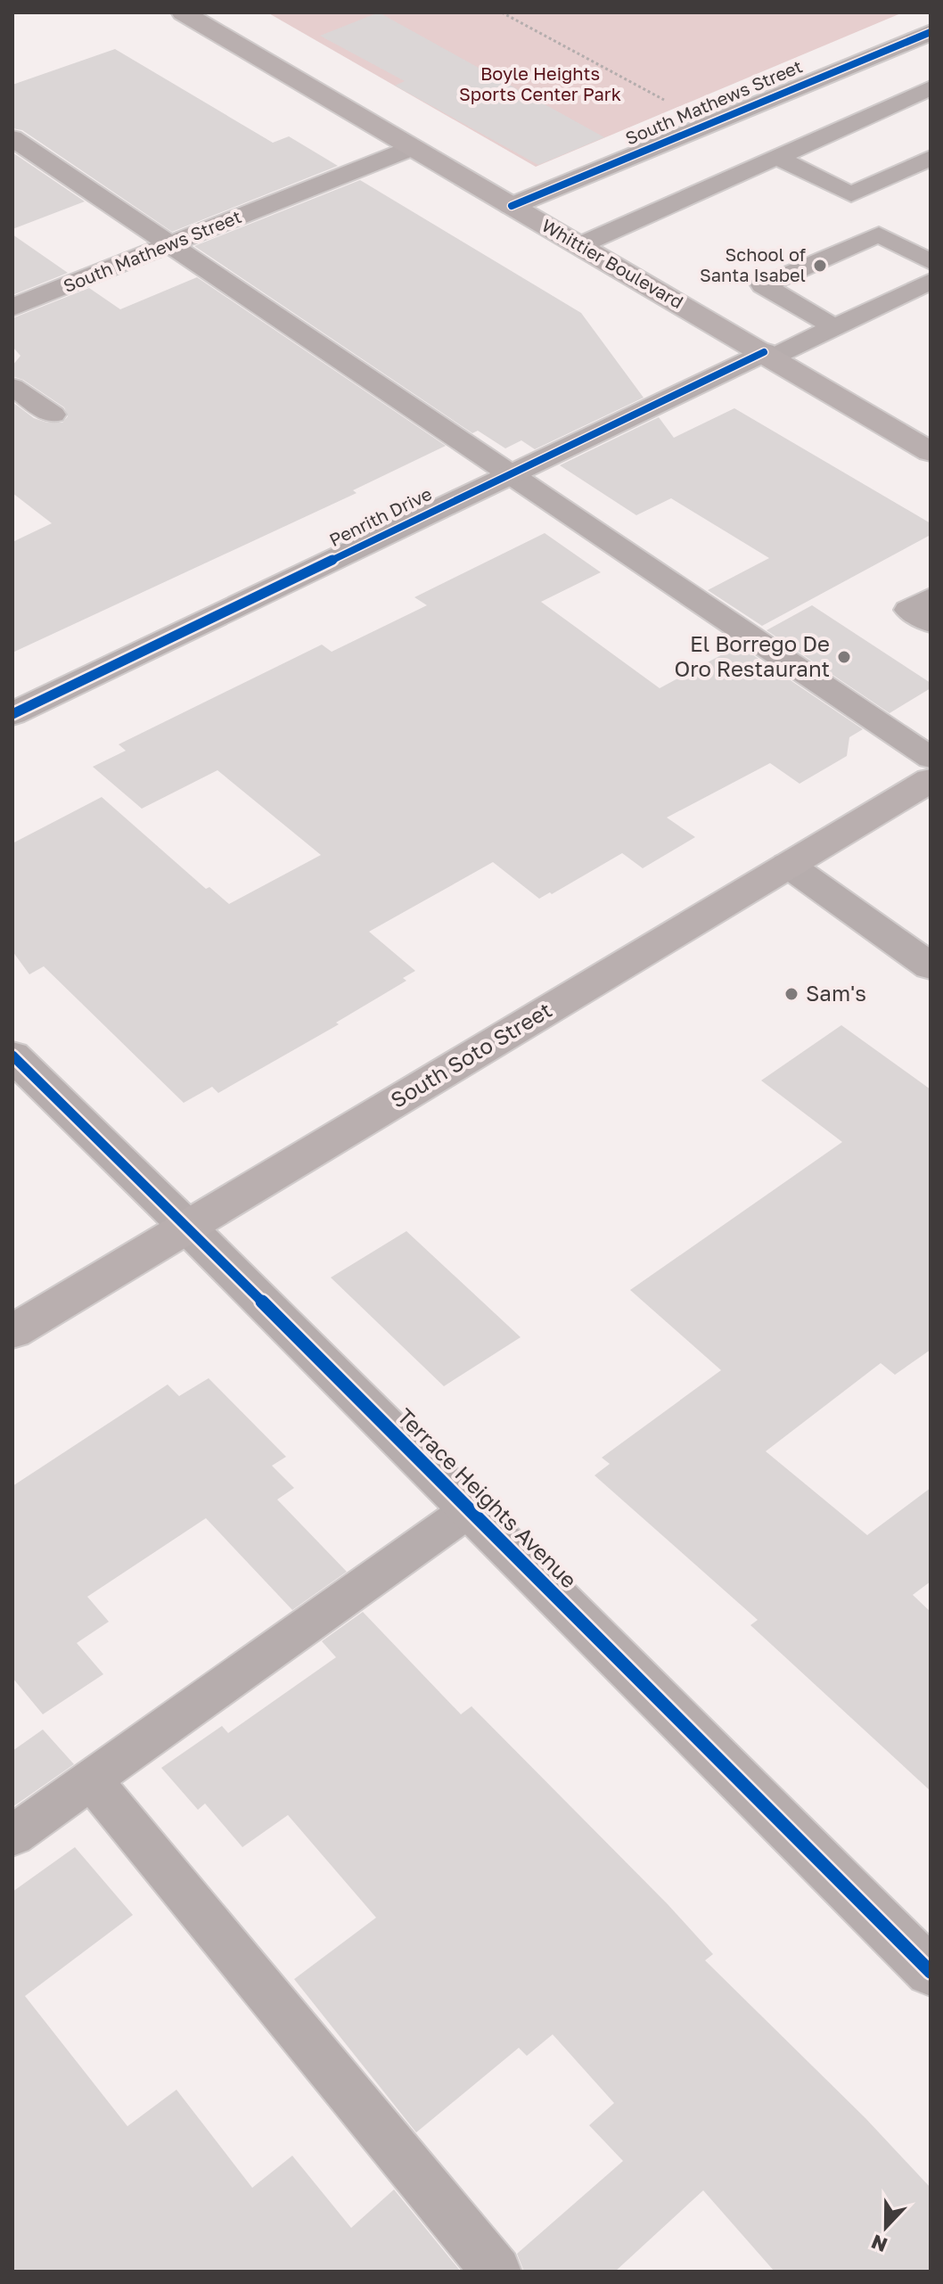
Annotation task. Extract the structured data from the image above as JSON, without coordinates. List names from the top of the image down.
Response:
{
  "streets": {
    "main road": ["Whittier Boulevard", "South Soto Street"],
    "street": ["South Mathews Street", "Penrith Drive", "Terrace Heights Avenue"]
  },
  "crossings": [
    ["South Mathews Street", "Whittier Boulevard"],
    ["Whittier Boulevard", "Penrith Drive"],
    ["South Soto Street", "Terrace Heights Avenue"]
  ],
  "parks": ["Boyle Heights Sports Center Park"],
  "places": ["School of Santa Isabel", "El Borrego De Oro Restaurant", "Sam's"],
  "north": "bottom"
}
